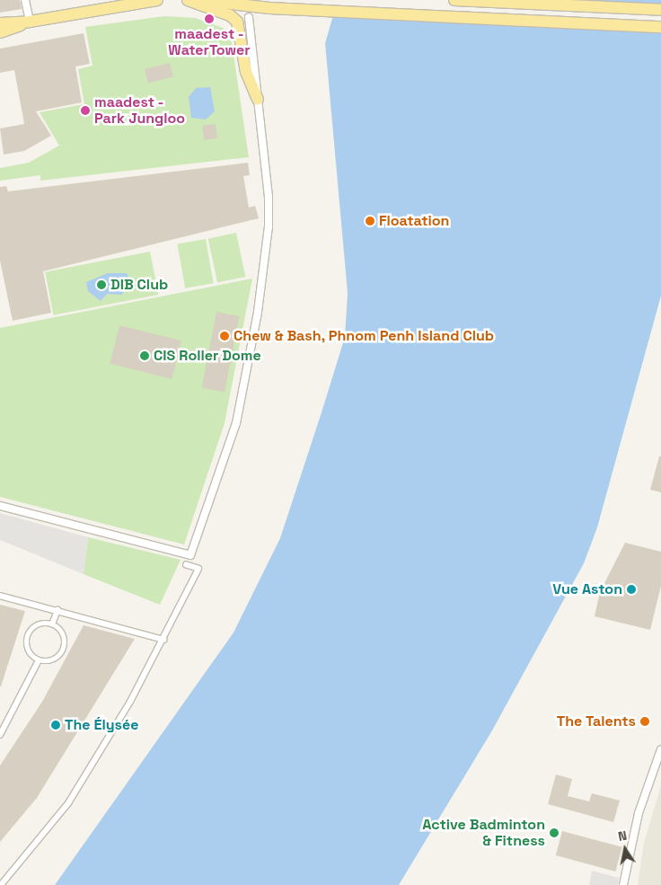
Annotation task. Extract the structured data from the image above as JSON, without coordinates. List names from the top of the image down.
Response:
{
  "places": [
    "maadest - WaterTower",
    "maadest - Park Jungloo",
    "Floatation",
    "DIB Club",
    "Chew & Bash, Phnom Penh Island Club",
    "CIS Roller Dome",
    "Vue Aston",
    "The Talents",
    "The Élysée",
    "Active Badminton & Fitness"
  ],
  "north": "top"
}
